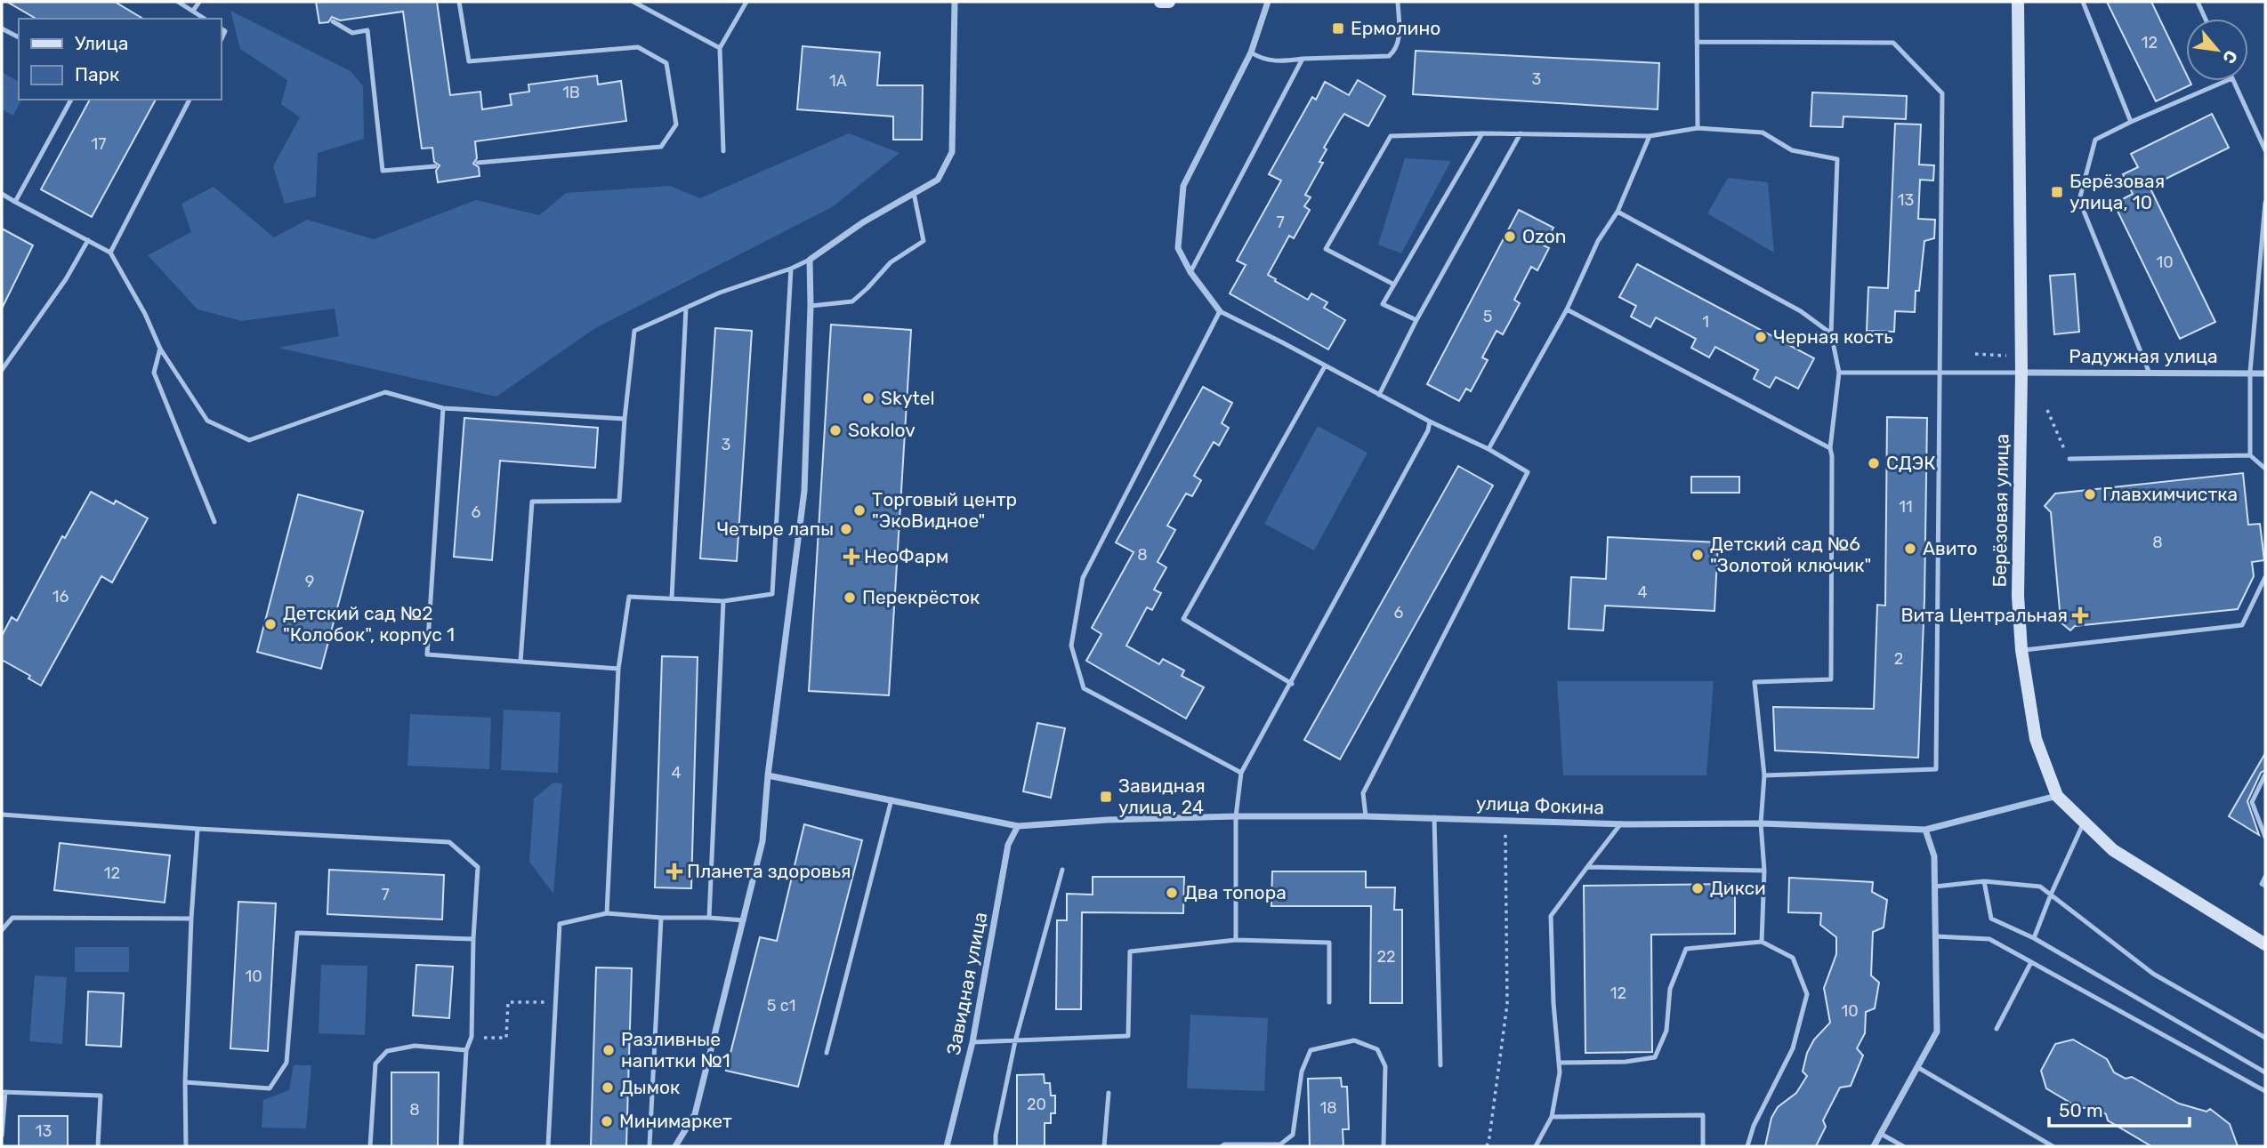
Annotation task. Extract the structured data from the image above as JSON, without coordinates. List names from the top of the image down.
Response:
{
  "streets": {
    "street": [
      "Радужная улица",
      "Берёзовая улица",
      "улица Фокина",
      "Завидная улица"
    ]
  },
  "crossings": [
    ["Радужная улица", "Берёзовая улица"],
    ["Берёзовая улица", "улица Фокина"],
    ["улица Фокина", "Завидная улица"]
  ],
  "places": {
    "transit": ["Ермолино", "Берёзовая улица, 10", "Завидная улица, 24"],
    "other": [
      "Ozon",
      "Черная кость",
      "Skytel",
      "Sokolov",
      "СДЭК",
      "Главхимчистка",
      "Торговый центр \"ЭкоВидное\"",
      "Четыре лапы",
      "Авито",
      "Детский сад №6 \"Золотой ключик\"",
      "Перекрёсток",
      "Детский сад №2 \"Колобок\", корпус 1",
      "Дикси",
      "Два топора",
      "Разливные напитки №1",
      "Дымок",
      "Минимаркет"
    ],
    "health": ["НеоФарм", "Вита Центральная", "Планета здоровья"]
  },
  "house_numbers": [
    "12",
    "3",
    "1А",
    "1В",
    "17",
    "13",
    "7",
    "10",
    "5",
    "1",
    "3",
    "11",
    "6",
    "8",
    "8",
    "9",
    "4",
    "16",
    "6",
    "2",
    "4",
    "12",
    "7",
    "22",
    "10",
    "12",
    "5 с1",
    "10",
    "20",
    "18",
    "8",
    "13"
  ],
  "legend": ["Улица", "Парк"],
  "scale_bar": "50 m",
  "north": "bottom right"
}
